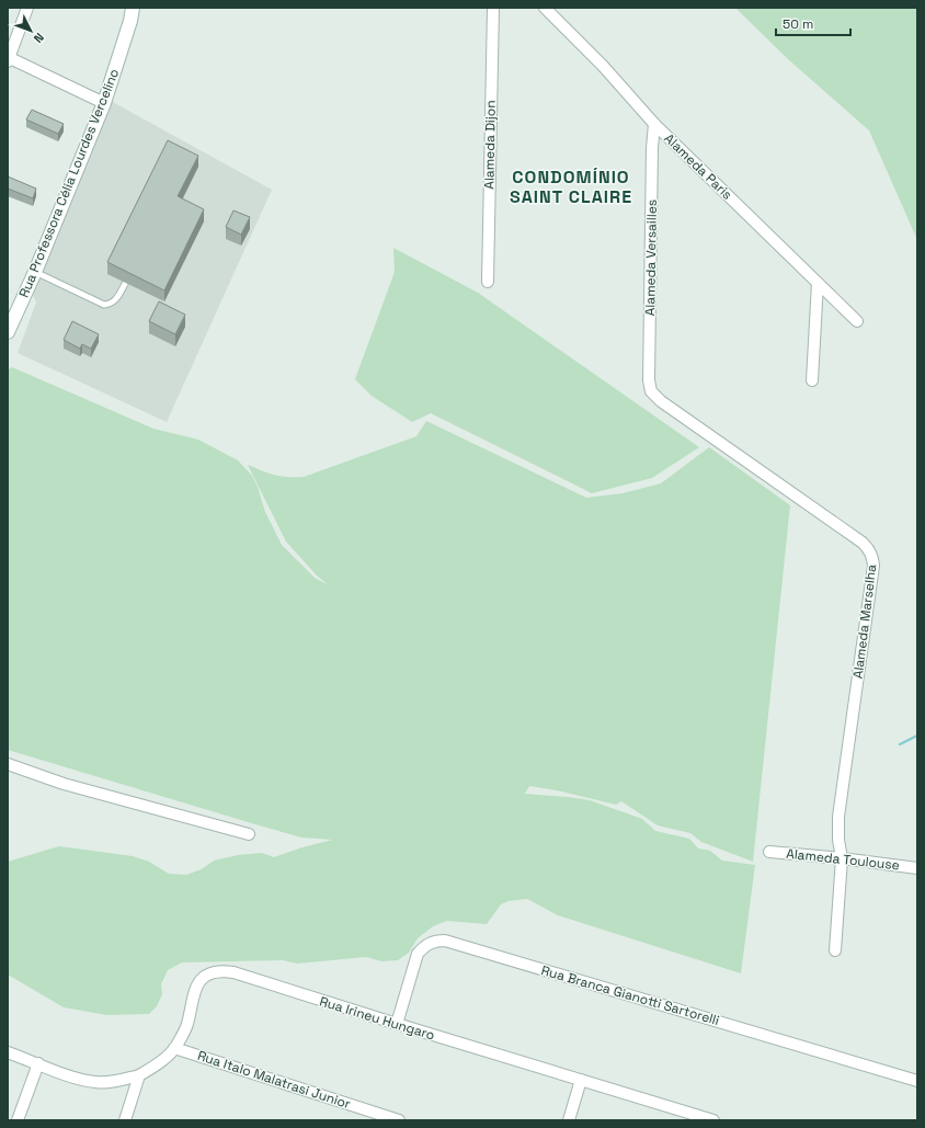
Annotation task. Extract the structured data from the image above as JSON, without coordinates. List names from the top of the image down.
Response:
{
  "streets": {
    "main road": ["Rua Professora Célia Lourdes Vercelino"],
    "street": [
      "Alameda Dijon",
      "Alameda Paris",
      "Alameda Versailles",
      "Alameda Marselha",
      "Alameda Toulouse",
      "Rua Branca Gianotti Sartorelli",
      "Rua Irineu Hungaro",
      "Rua Italo Malatrasi Junior"
    ]
  },
  "crossings": [
    ["Alameda Paris", "Alameda Versailles"],
    ["Alameda Versailles", "Alameda Marselha"],
    ["Alameda Marselha", "Alameda Toulouse"],
    ["Rua Branca Gianotti Sartorelli", "Rua Irineu Hungaro"],
    ["Rua Irineu Hungaro", "Rua Italo Malatrasi Junior"]
  ],
  "districts": ["CONDOMÍNIO SAINT CLAIRE"],
  "scale_bar": "50 m",
  "north": "bottom right"
}
